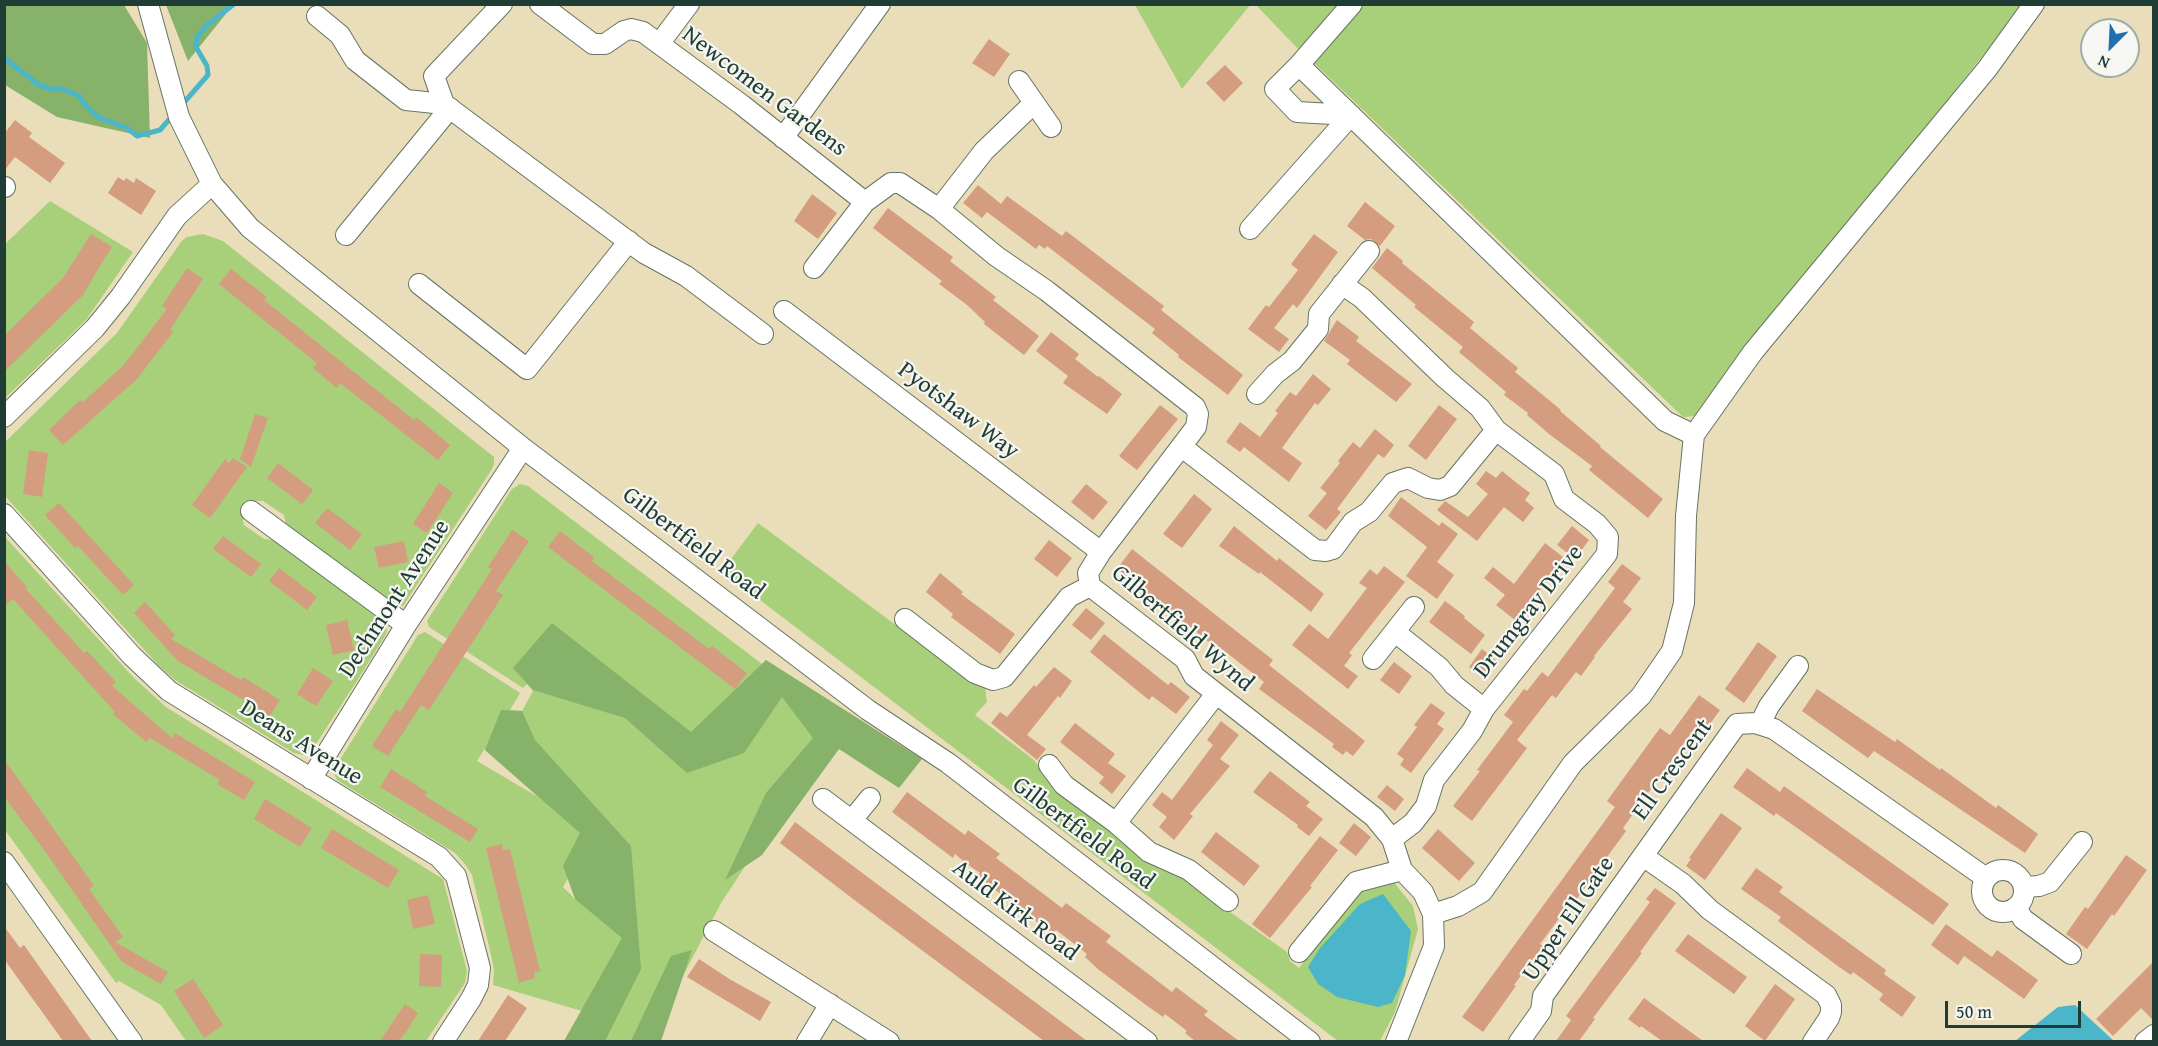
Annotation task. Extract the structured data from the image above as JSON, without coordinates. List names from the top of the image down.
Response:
{
  "streets": {
    "street": [
      "Newcomen Gardens",
      "Pyotshaw Way",
      "Gilbertfield Road",
      "Dechmont Avenue",
      "Drumgray Drive",
      "Gilbertfield Wynd",
      "Deans Avenue",
      "Ell Crescent",
      "Auld Kirk Road",
      "Upper Ell Gate"
    ]
  },
  "crossings": [
    ["Newcomen Gardens", "Gilbertfield Wynd"],
    ["Pyotshaw Way", "Gilbertfield Wynd"],
    ["Gilbertfield Road", "Dechmont Avenue"],
    ["Dechmont Avenue", "Deans Avenue"],
    ["Drumgray Drive", "Gilbertfield Wynd"],
    ["Ell Crescent", "Upper Ell Gate"]
  ],
  "scale_bar": "50 m",
  "north": "bottom left"
}
